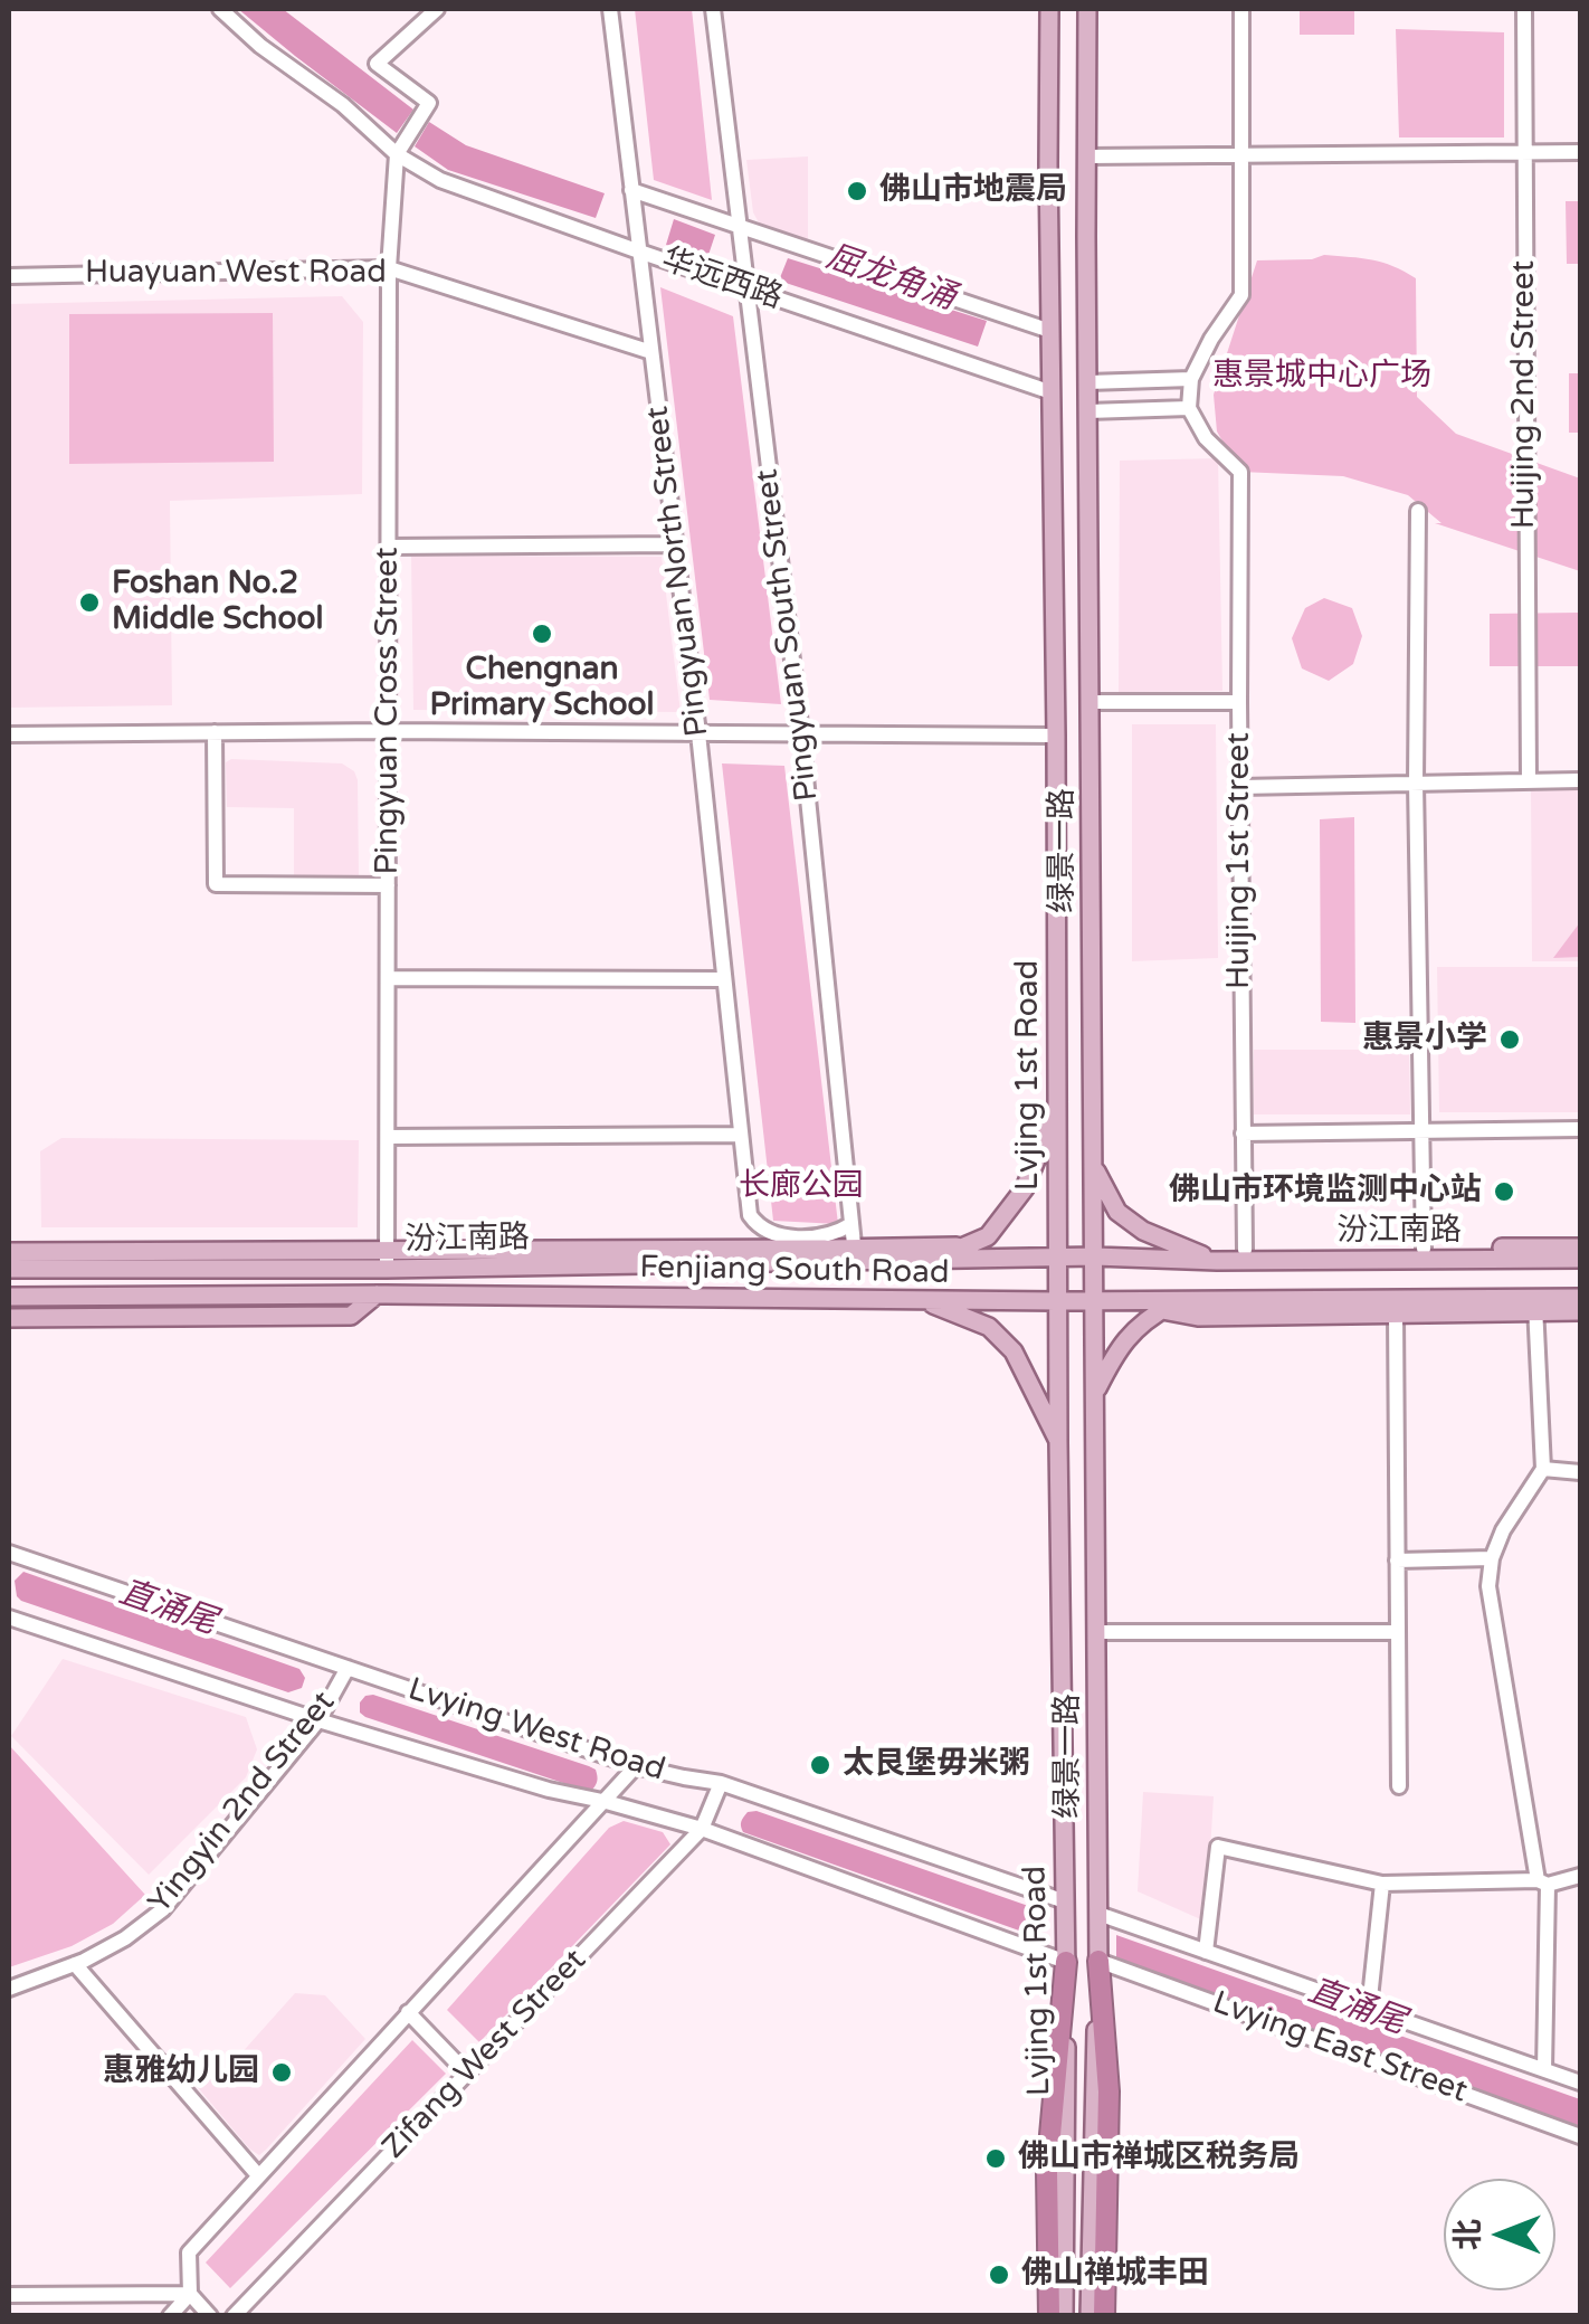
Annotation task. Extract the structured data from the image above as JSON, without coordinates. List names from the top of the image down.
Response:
{
  "streets": {
    "main road": [
      "绿景一路",
      "Lvjing 1st Road",
      "汾江南路",
      "Fenjiang South Road"
    ],
    "street": [
      "Huayuan West Road",
      "华远西路",
      "Huijing 2nd Street",
      "Pingyuan North Street",
      "Pingyuan South Street",
      "Pingyuan Cross Street",
      "Huijing 1st Street",
      "Lvying West Road",
      "Yingyin 2nd Street",
      "Lvying East Street",
      "Zifang West Street"
    ]
  },
  "crossings": [
    ["Huayuan West Road", "Pingyuan North Street"],
    ["Huayuan West Road", "Pingyuan Cross Street"],
    ["华远西路", "Pingyuan North Street"],
    ["华远西路", "Pingyuan South Street"],
    ["华远西路", "Pingyuan Cross Street"],
    ["华远西路", "Lvjing 1st Road"],
    ["Pingyuan South Street", "汾江南路"],
    ["Pingyuan Cross Street", "汾江南路"],
    ["绿景一路", "Lvjing 1st Road"],
    ["绿景一路", "汾江南路"],
    ["绿景一路", "Fenjiang South Road"],
    ["绿景一路", "Lvying East Street"],
    ["Lvjing 1st Road", "汾江南路"],
    ["Lvjing 1st Road", "Fenjiang South Road"],
    ["Lvjing 1st Road", "Lvying West Road"],
    ["Lvjing 1st Road", "Lvying East Street"],
    ["Lvying West Road", "Yingyin 2nd Street"],
    ["Lvying West Road", "Zifang West Street"]
  ],
  "water": ["屈龙角涌", "直涌尾"],
  "parks": ["惠景城中心广场", "长廊公园"],
  "places": [
    "佛山市地震局",
    "Foshan No.2 Middle School",
    "Chengnan Primary School",
    "惠景小学",
    "佛山市环境监测中心站",
    "太艮堡毋米粥",
    "惠雅幼儿园",
    "佛山市禅城区税务局",
    "佛山禅城丰田"
  ],
  "north": "left"
}
